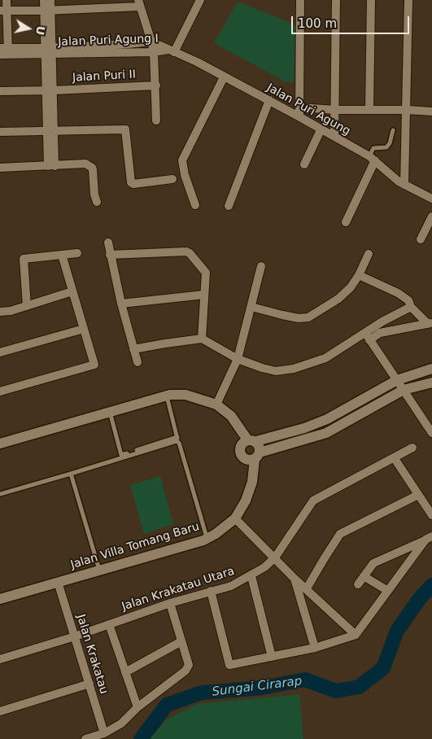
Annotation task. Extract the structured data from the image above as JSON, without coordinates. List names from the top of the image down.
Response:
{
  "streets": {
    "street": [
      "Jalan Puri Agung I",
      "Jalan Puri II",
      "Jalan Puri Agung",
      "Jalan Villa Tomang Baru",
      "Jalan Krakatau Utara",
      "Jalan Krakatau"
    ]
  },
  "crossings": [
    ["Jalan Puri Agung I", "Jalan Puri Agung"],
    ["Jalan Villa Tomang Baru", "Jalan Krakatau"],
    ["Jalan Krakatau Utara", "Jalan Krakatau"]
  ],
  "water": ["Sungai Cirarap"],
  "scale_bar": "100 m",
  "north": "right"
}
